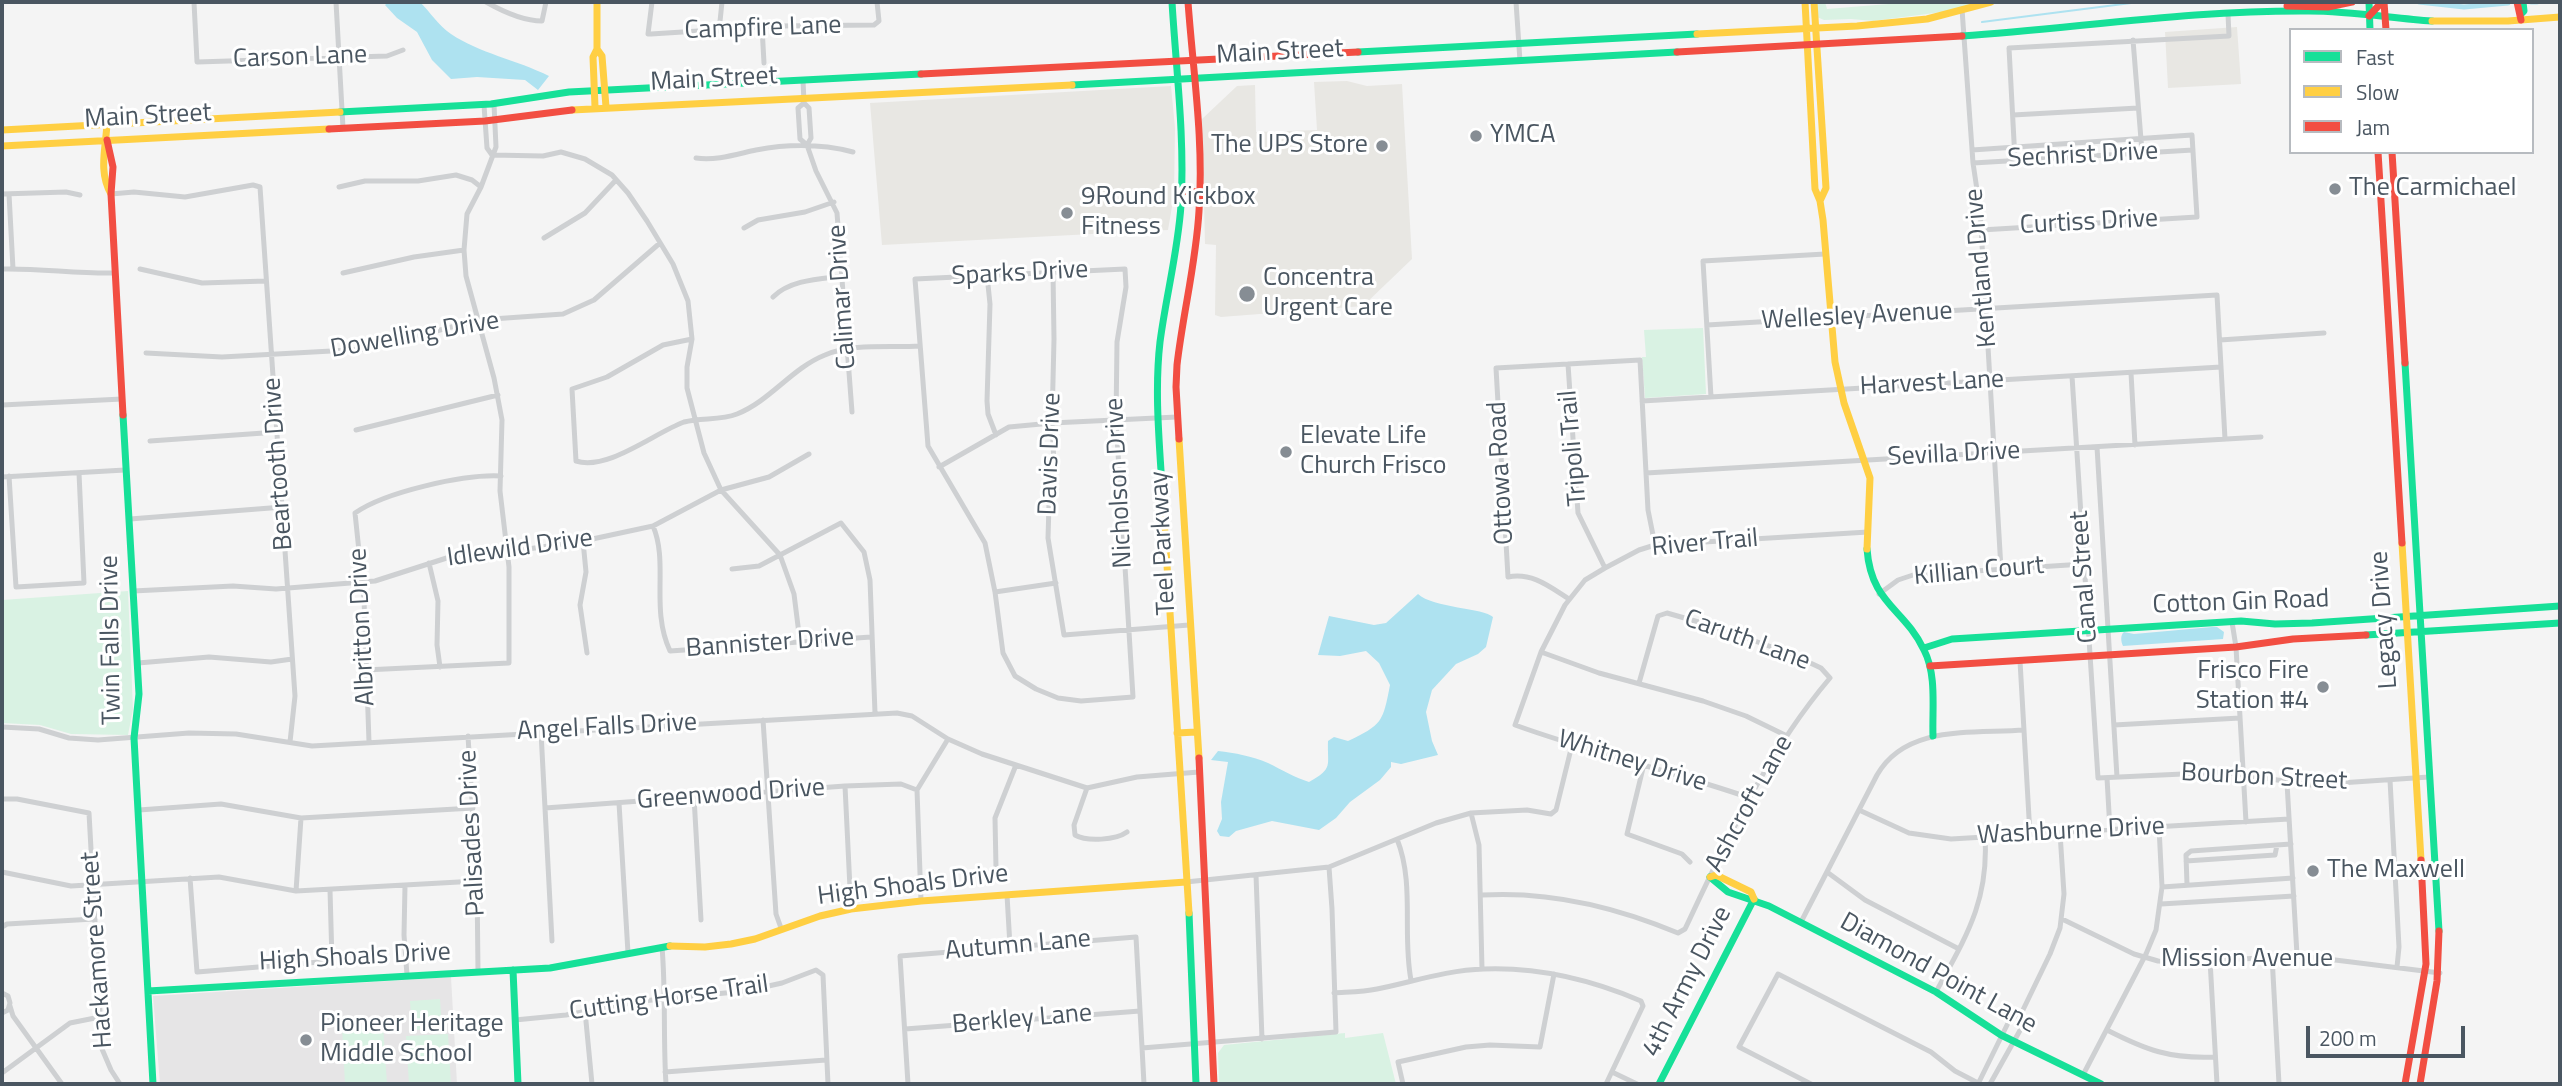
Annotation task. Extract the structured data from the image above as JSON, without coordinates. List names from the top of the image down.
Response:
{
  "streets": {
    "main road": [
      "Main Street",
      "Teel Parkway",
      "Cotton Gin Road",
      "Legacy Drive",
      "Twin Falls Drive",
      "High Shoals Drive",
      "Diamond Point Lane",
      "4th Army Drive"
    ],
    "street": [
      "Campfire Lane",
      "Carson Lane",
      "Sechrist Drive",
      "Curtiss Drive",
      "Kentland Drive",
      "Sparks Drive",
      "Calimar Drive",
      "Wellesley Avenue",
      "Dowelling Drive",
      "Harvest Lane",
      "Tripoli Trail",
      "Davis Drive",
      "Sevilla Drive",
      "Beartooth Drive",
      "Ottowa Road",
      "Nicholson Drive",
      "River Trail",
      "Idlewild Drive",
      "Killian Court",
      "Canal Street",
      "Albritton Drive",
      "Caruth Lane",
      "Bannister Drive",
      "Angel Falls Drive",
      "Whitney Drive",
      "Bourbon Street",
      "Greenwood Drive",
      "Ashcroft Lane",
      "Washburne Drive",
      "Palisades Drive",
      "Autumn Lane",
      "Hackamore Street",
      "Mission Avenue",
      "Cutting Horse Trail",
      "Berkley Lane"
    ]
  },
  "crossings": [
    ["Main Street", "Kentland Drive"],
    ["Main Street", "Calimar Drive"],
    ["Main Street", "Teel Parkway"],
    ["Main Street", "Twin Falls Drive"],
    ["Sechrist Drive", "Curtiss Drive"],
    ["Sechrist Drive", "Kentland Drive"],
    ["Curtiss Drive", "Kentland Drive"],
    ["Kentland Drive", "Wellesley Avenue"],
    ["Kentland Drive", "Harvest Lane"],
    ["Kentland Drive", "Sevilla Drive"],
    ["Kentland Drive", "Killian Court"],
    ["Sparks Drive", "Davis Drive"],
    ["Sparks Drive", "Nicholson Drive"],
    ["Dowelling Drive", "Beartooth Drive"],
    ["Harvest Lane", "Canal Street"],
    ["Tripoli Trail", "Ottowa Road"],
    ["Tripoli Trail", "River Trail"],
    ["Davis Drive", "Nicholson Drive"],
    ["Sevilla Drive", "Canal Street"],
    ["Beartooth Drive", "Idlewild Drive"],
    ["Beartooth Drive", "Twin Falls Drive"],
    ["Beartooth Drive", "Angel Falls Drive"],
    ["Ottowa Road", "River Trail"],
    ["Teel Parkway", "High Shoals Drive"],
    ["River Trail", "Whitney Drive"],
    ["Idlewild Drive", "Albritton Drive"],
    ["Idlewild Drive", "Twin Falls Drive"],
    ["Idlewild Drive", "Bannister Drive"],
    ["Killian Court", "Canal Street"],
    ["Canal Street", "Cotton Gin Road"],
    ["Canal Street", "Bourbon Street"],
    ["Cotton Gin Road", "Legacy Drive"],
    ["Legacy Drive", "Bourbon Street"],
    ["Legacy Drive", "Mission Avenue"],
    ["Albritton Drive", "Angel Falls Drive"],
    ["Twin Falls Drive", "Angel Falls Drive"],
    ["Twin Falls Drive", "High Shoals Drive"],
    ["Caruth Lane", "Ashcroft Lane"],
    ["Angel Falls Drive", "Palisades Drive"],
    ["Whitney Drive", "Ashcroft Lane"],
    ["Whitney Drive", "High Shoals Drive"],
    ["Ashcroft Lane", "Diamond Point Lane"],
    ["Palisades Drive", "High Shoals Drive"],
    ["Autumn Lane", "Berkley Lane"],
    ["Diamond Point Lane", "4th Army Drive"]
  ],
  "places": [
    "YMCA",
    "The UPS Store",
    "The Carmichael",
    "9Round Kickbox Fitness",
    "Concentra Urgent Care",
    "Elevate Life Church Frisco",
    "Frisco Fire Station #4",
    "The Maxwell",
    "Pioneer Heritage Middle School"
  ],
  "legend": ["Fast", "Slow", "Jam"],
  "scale_bar": "200 m"
}
